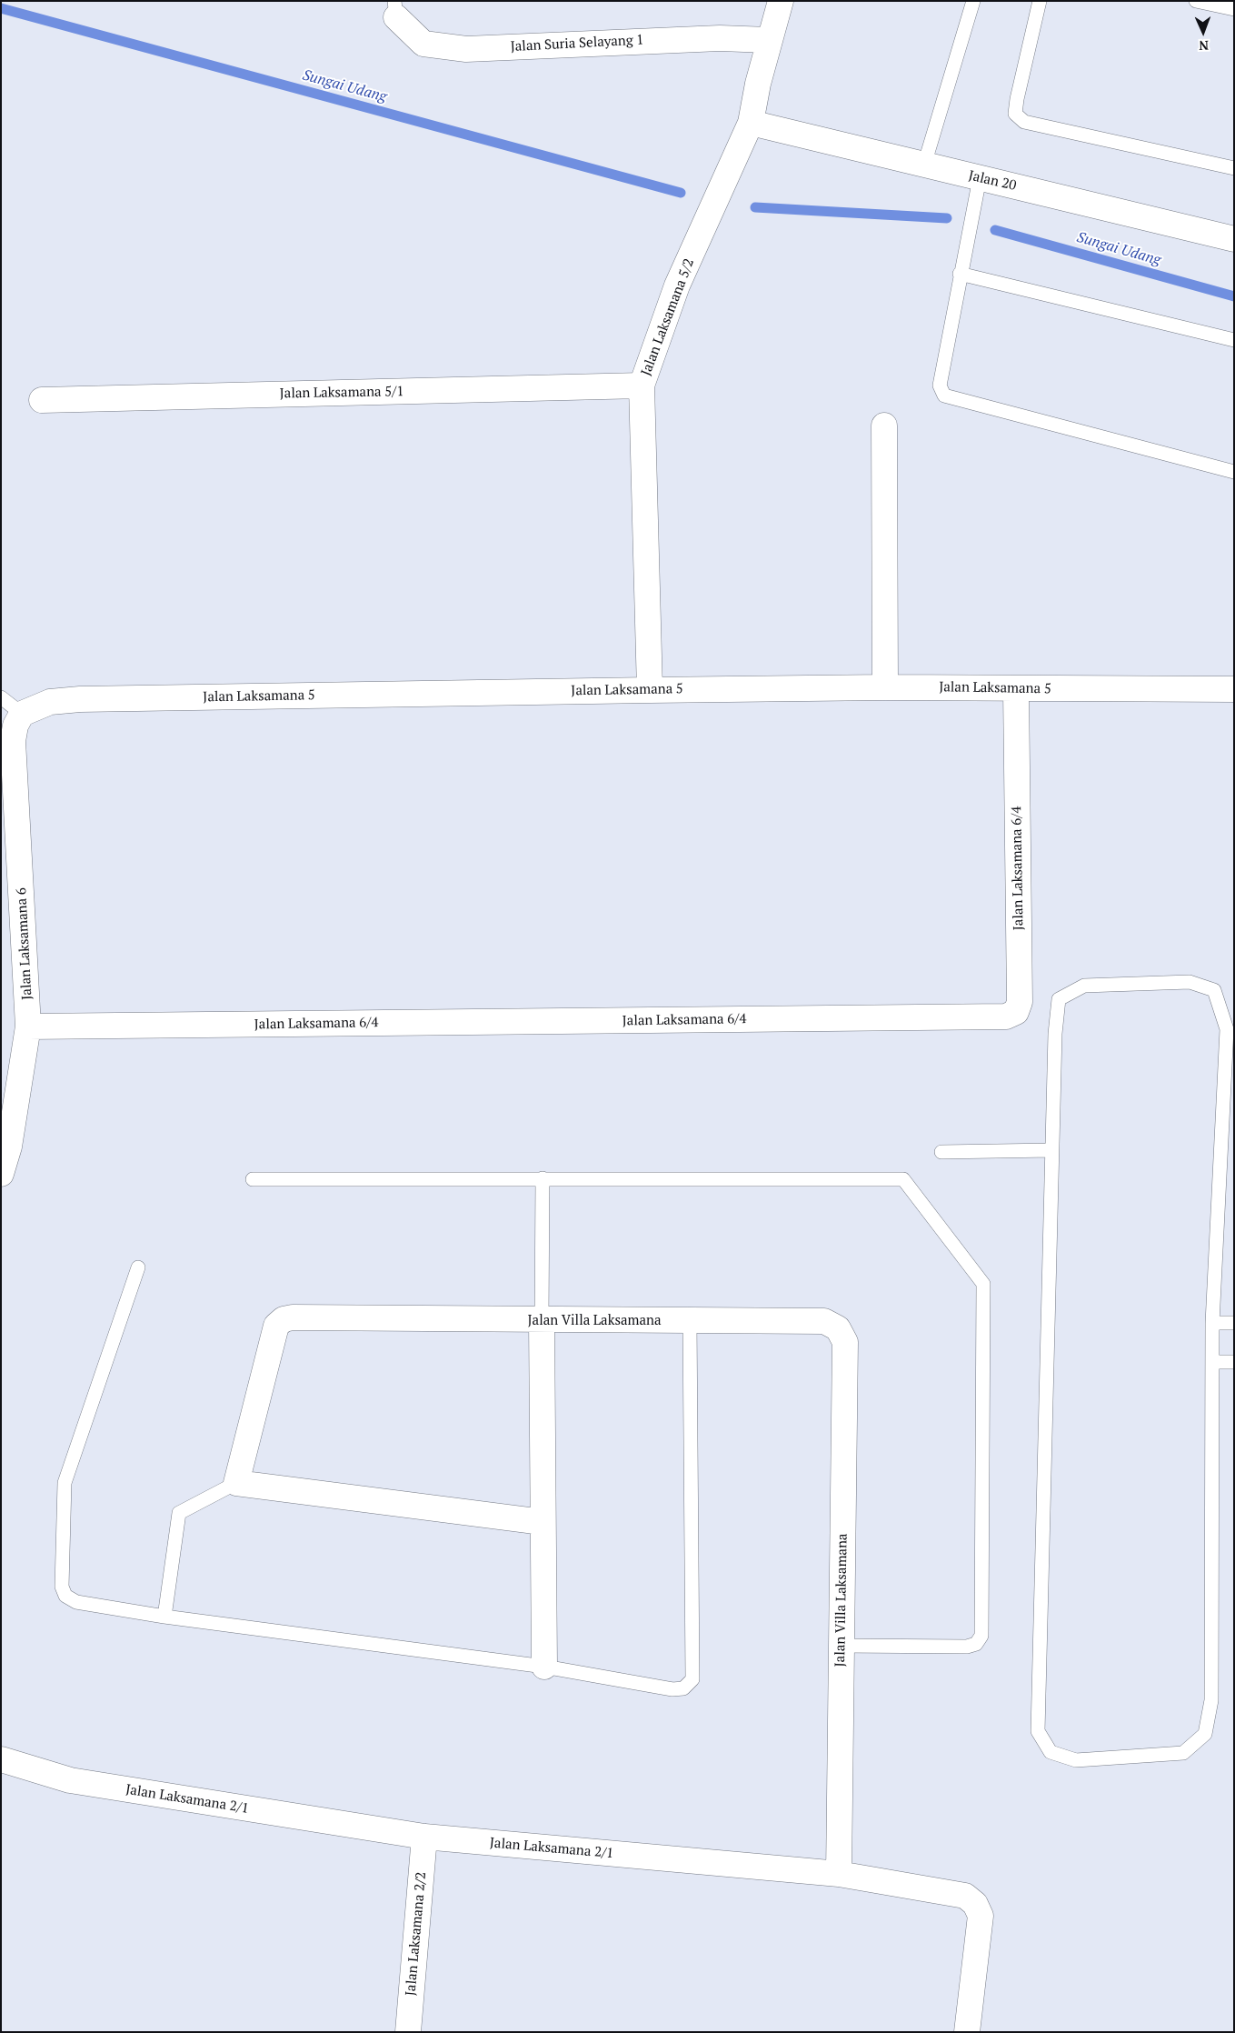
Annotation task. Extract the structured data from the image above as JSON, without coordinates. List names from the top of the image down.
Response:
{
  "streets": {
    "street": [
      "Jalan Suria Selayang 1",
      "Jalan 20",
      "Jalan Laksamana 5/2",
      "Jalan Laksamana 5/1",
      "Jalan Laksamana 5",
      "Jalan Laksamana 6/4",
      "Jalan Laksamana 6",
      "Jalan Villa Laksamana",
      "Jalan Laksamana 2/1",
      "Jalan Laksamana 2/2"
    ]
  },
  "crossings": [
    ["Jalan Suria Selayang 1", "Jalan Laksamana 5/2"],
    ["Jalan 20", "Jalan Laksamana 5/2"],
    ["Jalan Laksamana 5/2", "Jalan Laksamana 5/1"],
    ["Jalan Laksamana 5/2", "Jalan Laksamana 5"],
    ["Jalan Laksamana 5", "Jalan Laksamana 6/4"],
    ["Jalan Laksamana 5", "Jalan Laksamana 6"],
    ["Jalan Laksamana 6/4", "Jalan Laksamana 6"],
    ["Jalan Villa Laksamana", "Jalan Laksamana 2/1"],
    ["Jalan Laksamana 2/1", "Jalan Laksamana 2/2"]
  ],
  "water": ["Sungai Udang"],
  "north": "bottom"
}
